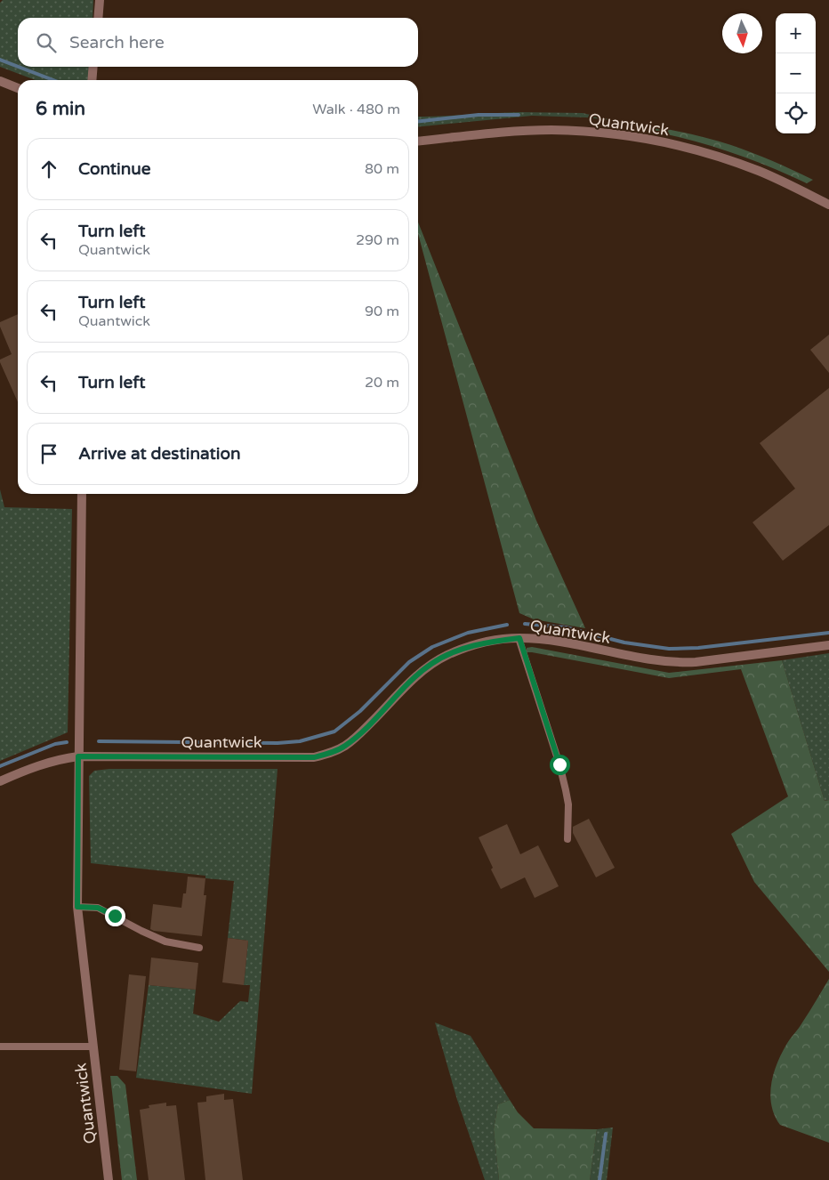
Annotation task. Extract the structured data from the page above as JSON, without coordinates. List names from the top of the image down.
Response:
{
  "streets": {
    "street": ["Quantwick"]
  },
  "north": "bottom",
  "page": {
    "map_buttons": ["+", "−"],
    "search": "Search here",
    "heading": ["6 min", "Walk · 480 m"],
    "list": [
      ["Continue", "80 m"],
      ["Turn left", "Quantwick", "290 m"],
      ["Turn left", "Quantwick", "90 m"],
      ["Turn left", "20 m"],
      "Arrive at destination"
    ]
  }
}
